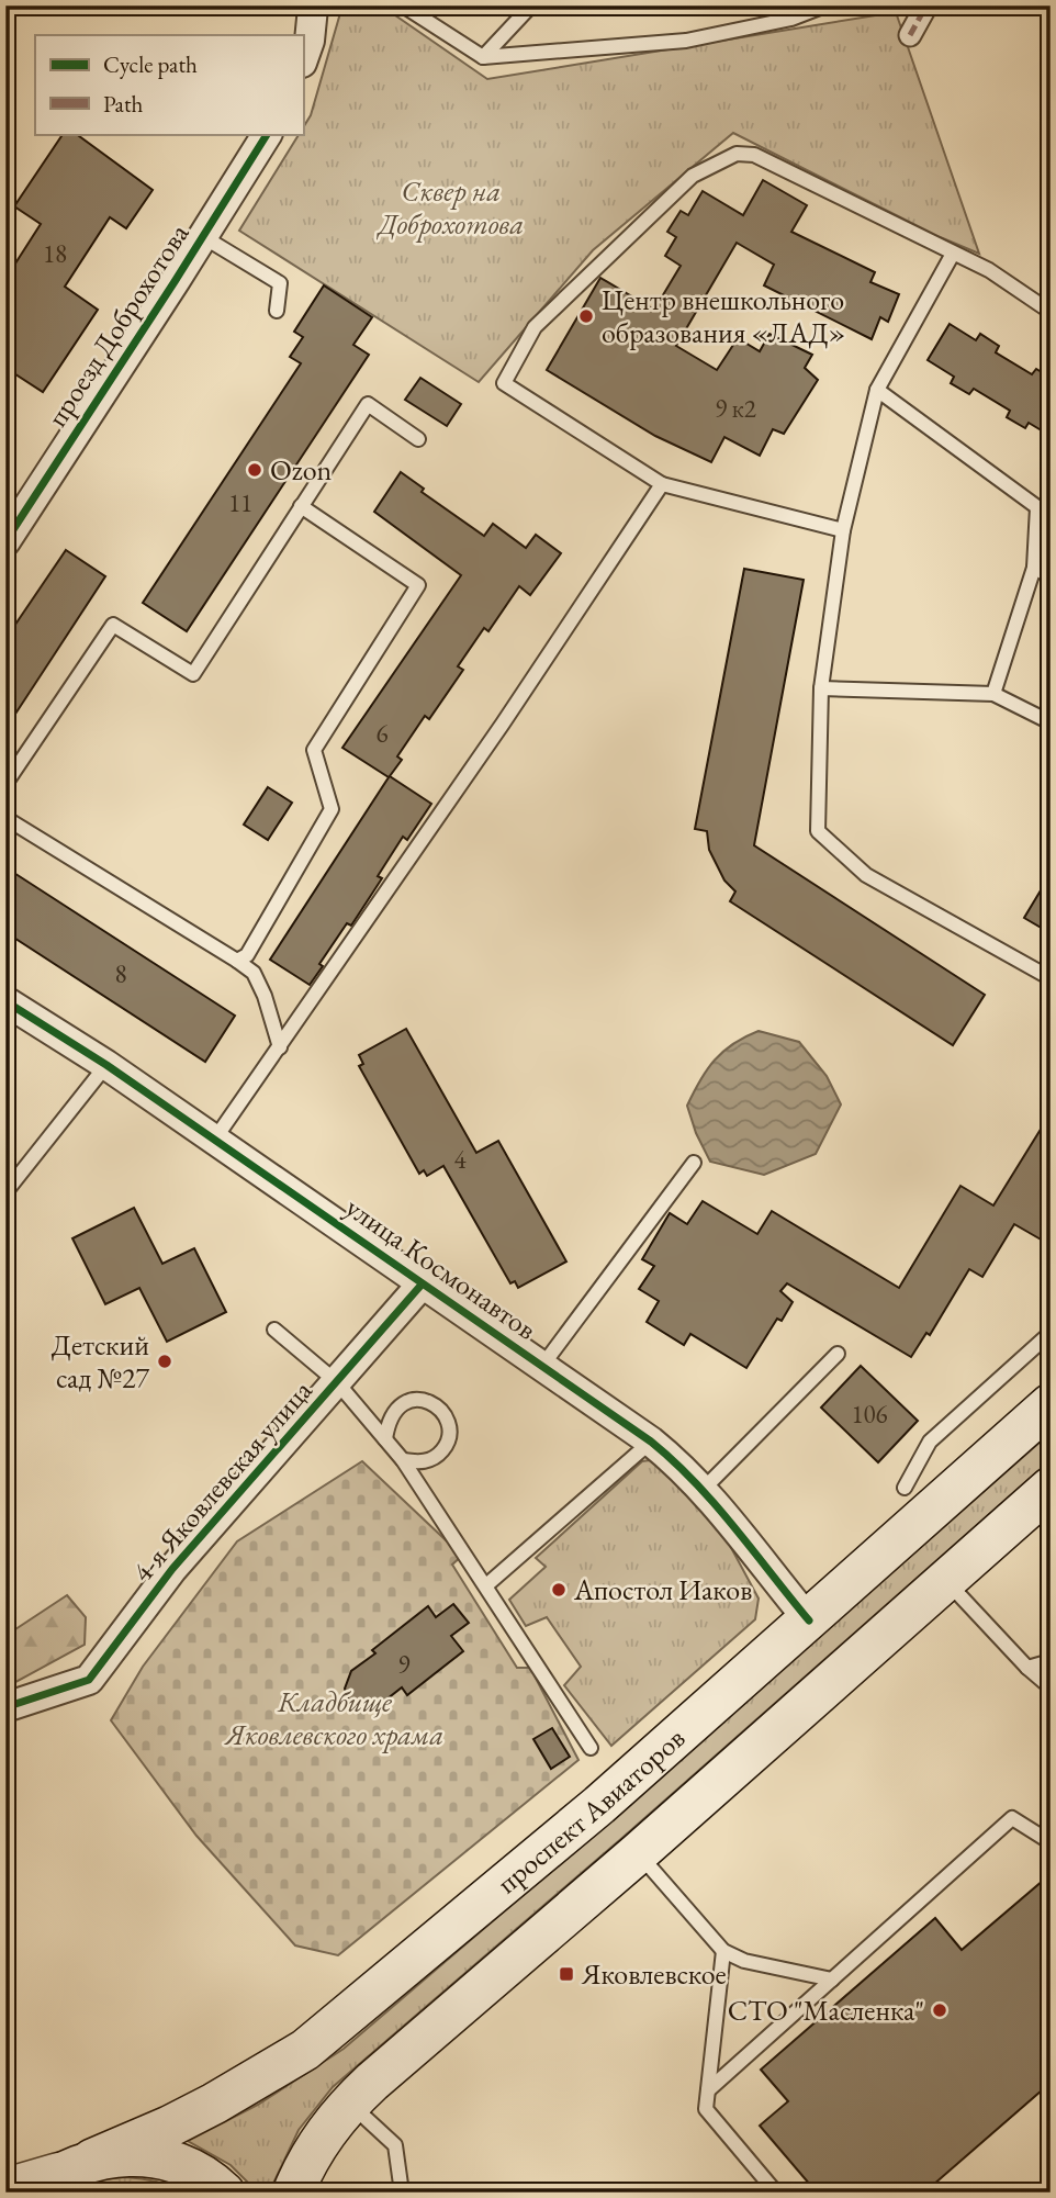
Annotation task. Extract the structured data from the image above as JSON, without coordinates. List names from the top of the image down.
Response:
{
  "streets": {
    "main road": ["проспект Авиаторов"],
    "street": ["проезд Доброхотова", "улица Космонавтов", "4-я Яковлевская улица"]
  },
  "crossings": [
    ["улица Космонавтов", "4-я Яковлевская улица"],
    ["улица Космонавтов", "проспект Авиаторов"]
  ],
  "parks": ["Сквер на Доброхотова", "Кладбище Яковлевского храма"],
  "places": {
    "other": [
      "Центр внешкольного образования «ЛАД»",
      "Ozon",
      "Детский сад №27",
      "Апостол Иаков",
      "СТО \"Масленка\""
    ],
    "transit": ["Яковлевское"]
  },
  "house_numbers": [
    "18",
    "9 к2",
    "11",
    "6",
    "8",
    "4",
    "106",
    "9"
  ],
  "legend": ["Cycle path", "Path"]
}
